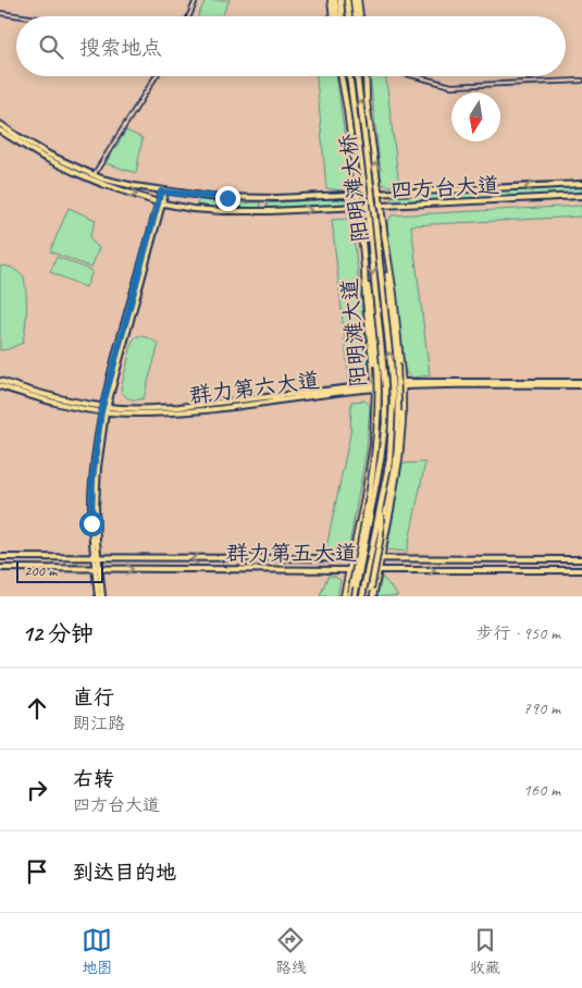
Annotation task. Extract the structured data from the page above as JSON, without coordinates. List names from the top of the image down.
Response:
{
  "streets": {
    "highway": ["阳明滩大桥", "阳明滩大道"],
    "main road": ["四方台大道", "群力第六大道", "群力第五大道"]
  },
  "crossings": [
    ["四方台大道", "阳明滩大道"],
    ["阳明滩大道", "群力第六大道"],
    ["阳明滩大道", "群力第五大道"]
  ],
  "scale_bar": "200 m",
  "north": "bottom",
  "page": {
    "search": "搜索地点",
    "scale": "200 m",
    "heading": ["12 分钟", "步行 · 950 m"],
    "list": [
      ["直行", "朗江路", "790 m"],
      ["右转", "四方台大道", "160 m"],
      "到达目的地"
    ],
    "nav": ["地图", "路线", "收藏"]
  }
}
